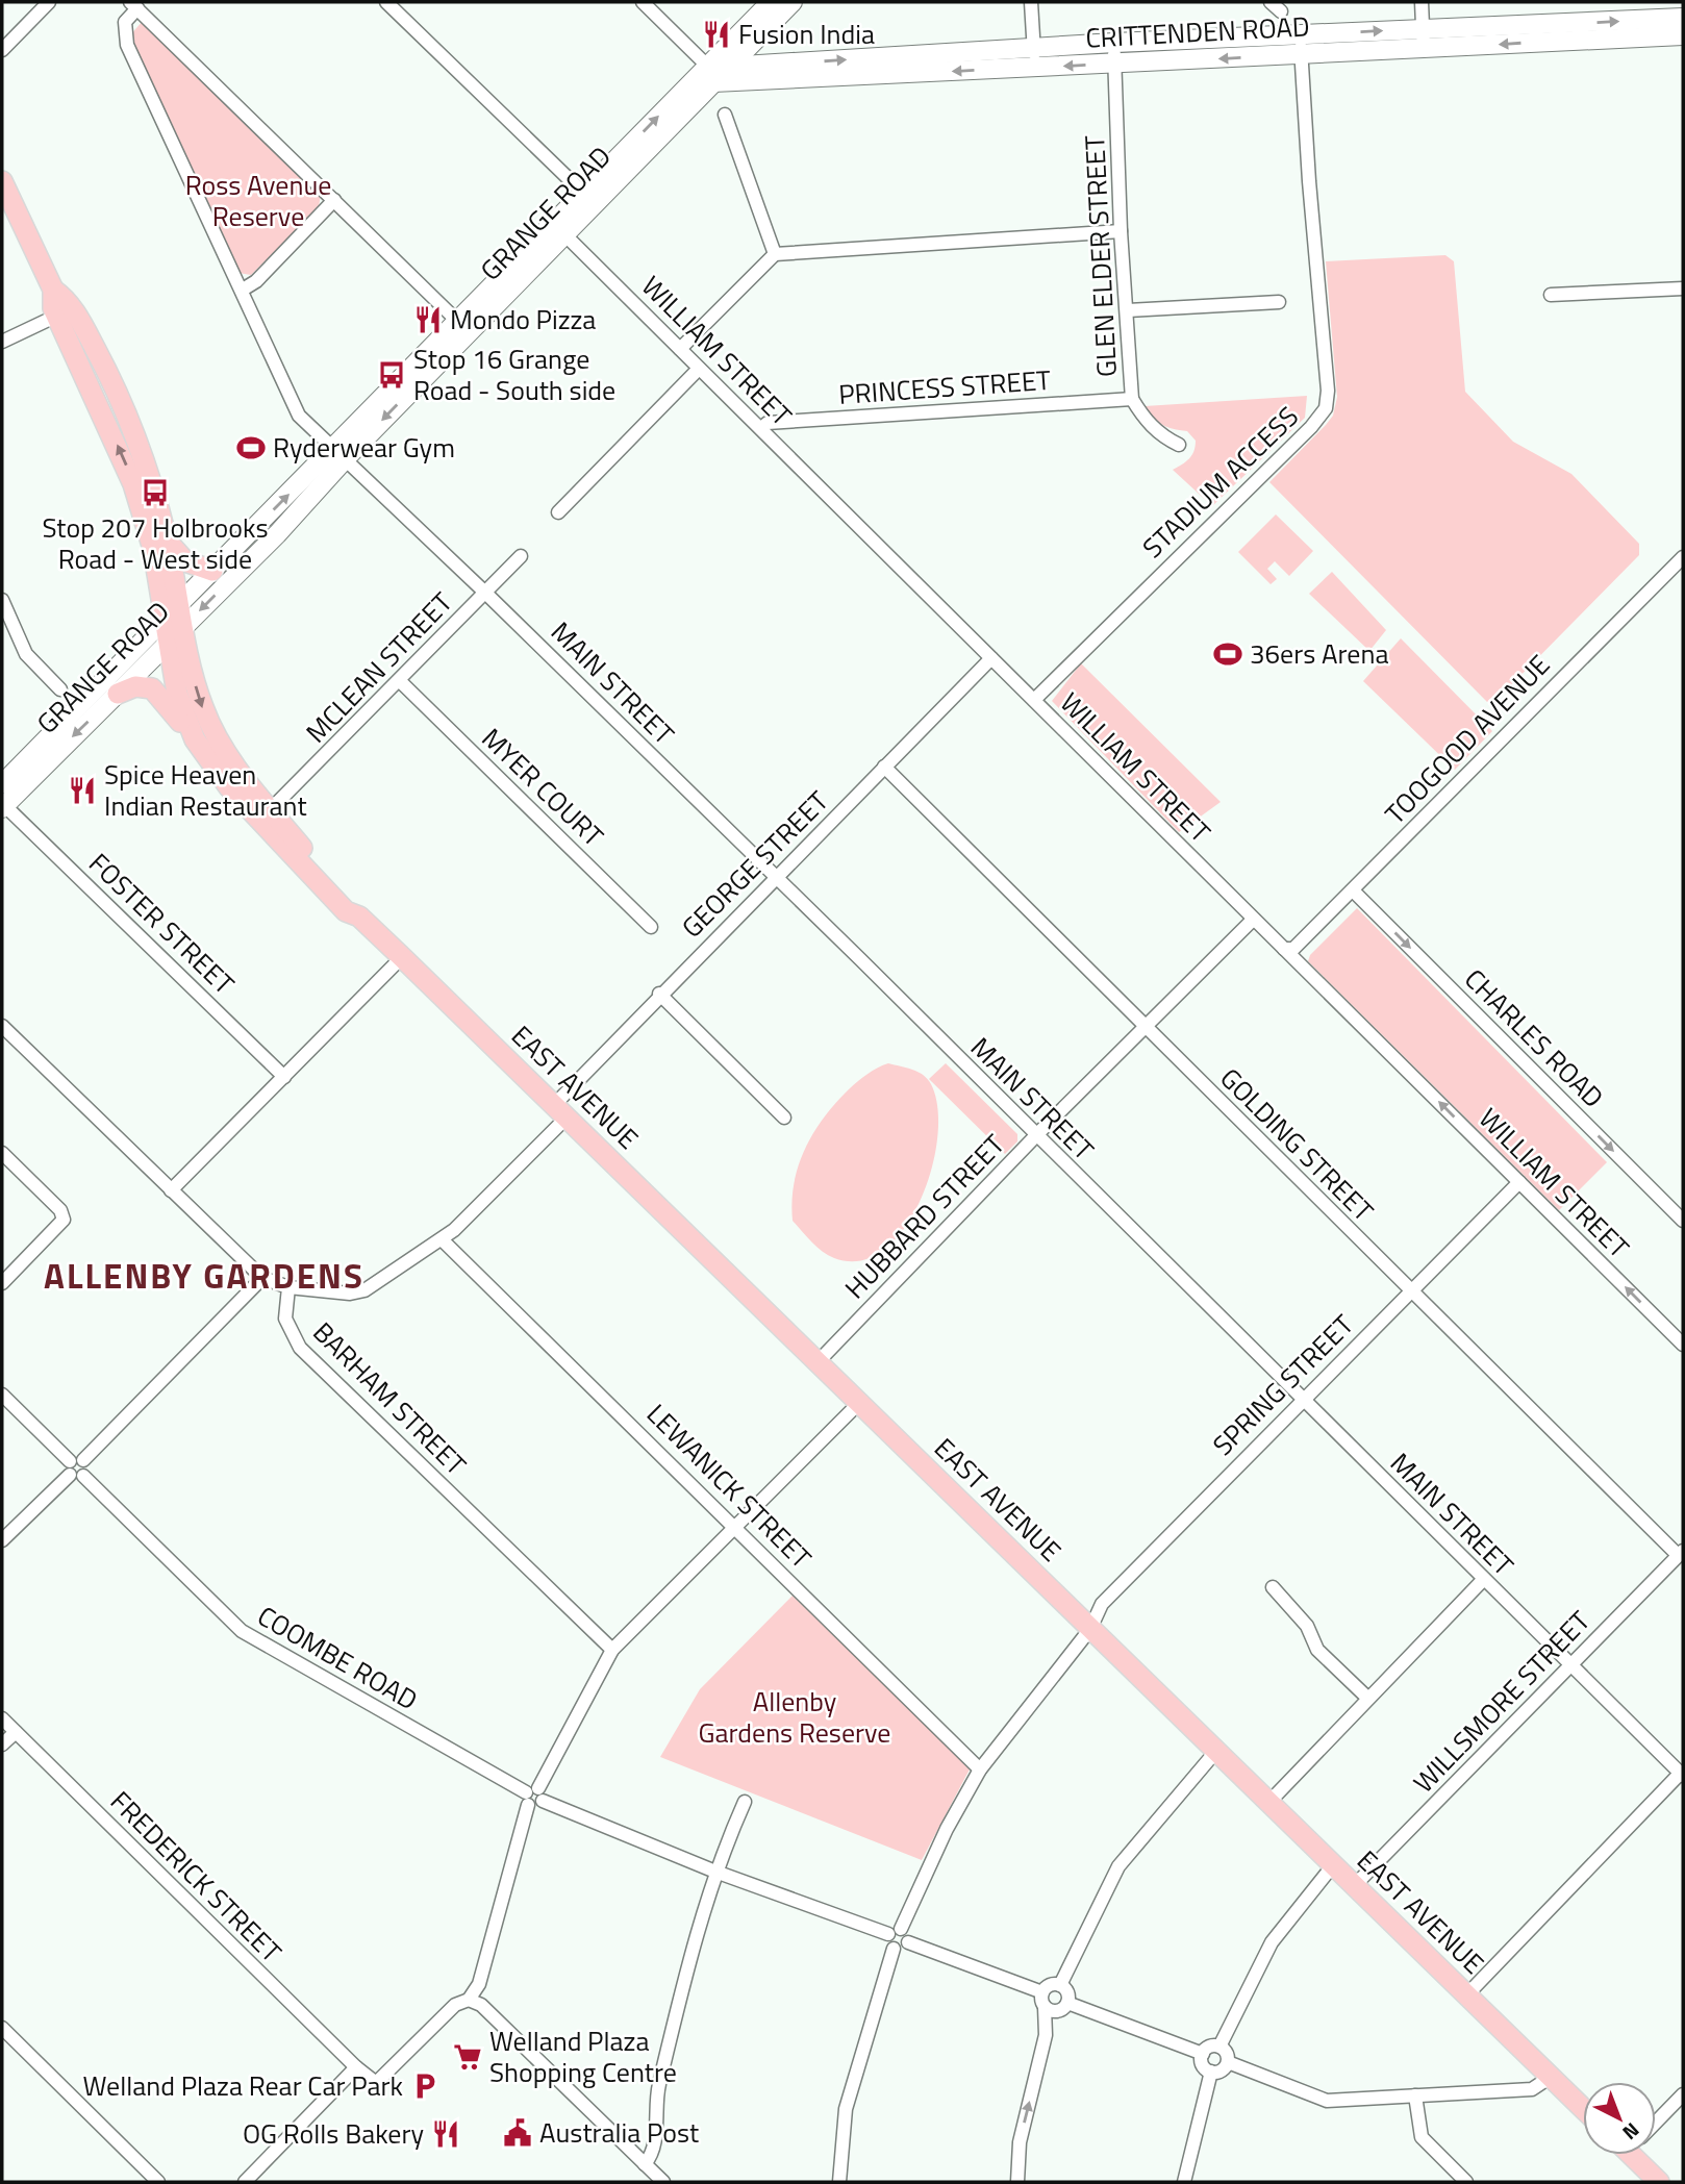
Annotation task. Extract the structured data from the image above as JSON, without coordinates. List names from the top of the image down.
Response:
{
  "streets": {
    "main road": ["CRITTENDEN ROAD", "GRANGE ROAD", "EAST AVENUE"],
    "street": [
      "GLEN ELDER STREET",
      "WILLIAM STREET",
      "PRINCESS STREET",
      "STADIUM ACCESS",
      "MCLEAN STREET",
      "MAIN STREET",
      "TOOGOOD AVENUE",
      "MYER COURT",
      "GEORGE STREET",
      "FOSTER STREET",
      "CHARLES ROAD",
      "GOLDING STREET",
      "HUBBARD STREET",
      "SPRING STREET",
      "BARHAM STREET",
      "LEWANICK STREET",
      "COOMBE ROAD",
      "WILLSMORE STREET",
      "FREDERICK STREET"
    ]
  },
  "crossings": [
    ["CRITTENDEN ROAD", "GRANGE ROAD"],
    ["CRITTENDEN ROAD", "GLEN ELDER STREET"],
    ["CRITTENDEN ROAD", "STADIUM ACCESS"],
    ["GRANGE ROAD", "WILLIAM STREET"],
    ["GRANGE ROAD", "MAIN STREET"],
    ["GRANGE ROAD", "FOSTER STREET"],
    ["GRANGE ROAD", "EAST AVENUE"],
    ["GLEN ELDER STREET", "PRINCESS STREET"],
    ["WILLIAM STREET", "PRINCESS STREET"],
    ["WILLIAM STREET", "STADIUM ACCESS"],
    ["WILLIAM STREET", "TOOGOOD AVENUE"],
    ["WILLIAM STREET", "GEORGE STREET"],
    ["WILLIAM STREET", "HUBBARD STREET"],
    ["WILLIAM STREET", "SPRING STREET"],
    ["MCLEAN STREET", "MAIN STREET"],
    ["MCLEAN STREET", "MYER COURT"],
    ["MCLEAN STREET", "EAST AVENUE"],
    ["MAIN STREET", "GEORGE STREET"],
    ["MAIN STREET", "HUBBARD STREET"],
    ["MAIN STREET", "SPRING STREET"],
    ["MAIN STREET", "WILLSMORE STREET"],
    ["TOOGOOD AVENUE", "CHARLES ROAD"],
    ["GEORGE STREET", "EAST AVENUE"],
    ["GEORGE STREET", "GOLDING STREET"],
    ["GEORGE STREET", "BARHAM STREET"],
    ["GEORGE STREET", "LEWANICK STREET"],
    ["EAST AVENUE", "HUBBARD STREET"],
    ["EAST AVENUE", "SPRING STREET"],
    ["EAST AVENUE", "WILLSMORE STREET"],
    ["GOLDING STREET", "HUBBARD STREET"],
    ["GOLDING STREET", "SPRING STREET"],
    ["GOLDING STREET", "WILLSMORE STREET"],
    ["SPRING STREET", "LEWANICK STREET"],
    ["SPRING STREET", "COOMBE ROAD"]
  ],
  "one_way": ["WILLIAM STREET", "CHARLES ROAD"],
  "districts": ["ALLENBY GARDENS"],
  "parks": ["Ross Avenue Reserve", "Allenby Gardens Reserve"],
  "places": {
    "restaurant": [
      "Fusion India",
      "Mondo Pizza",
      "Spice Heaven Indian Restaurant",
      "OG Rolls Bakery"
    ],
    "bus stop": ["Stop 16 Grange Road - South side", "Stop 207 Holbrooks Road - West side"],
    "sports": ["Ryderwear Gym", "36ers Arena"],
    "supermarket": ["Welland Plaza Shopping Centre"],
    "parking": ["Welland Plaza Rear Car Park"],
    "public building": ["Australia Post"]
  },
  "north": "bottom right"
}
